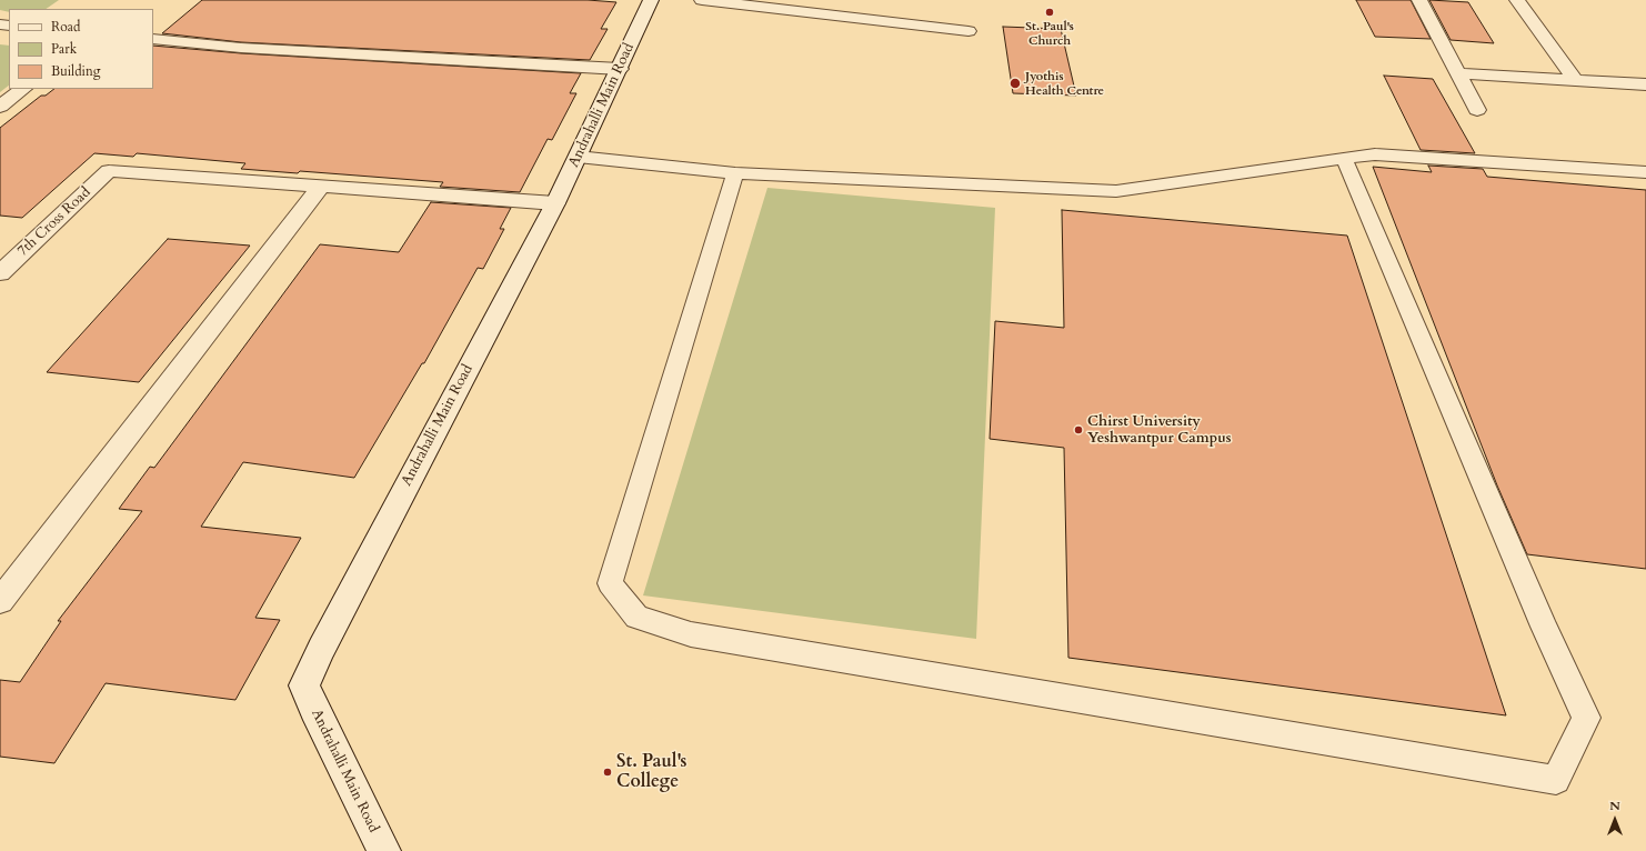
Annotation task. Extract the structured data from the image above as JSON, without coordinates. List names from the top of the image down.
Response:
{
  "streets": {
    "street": ["Andrahalli Main Road", "7th Cross Road"]
  },
  "places": [
    "St. Paul's Church",
    "Jyothis Health Centre",
    "Chirst University Yeshwantpur Campus",
    "St. Paul's College"
  ],
  "legend": ["Road", "Park", "Building"],
  "north": "top"
}
